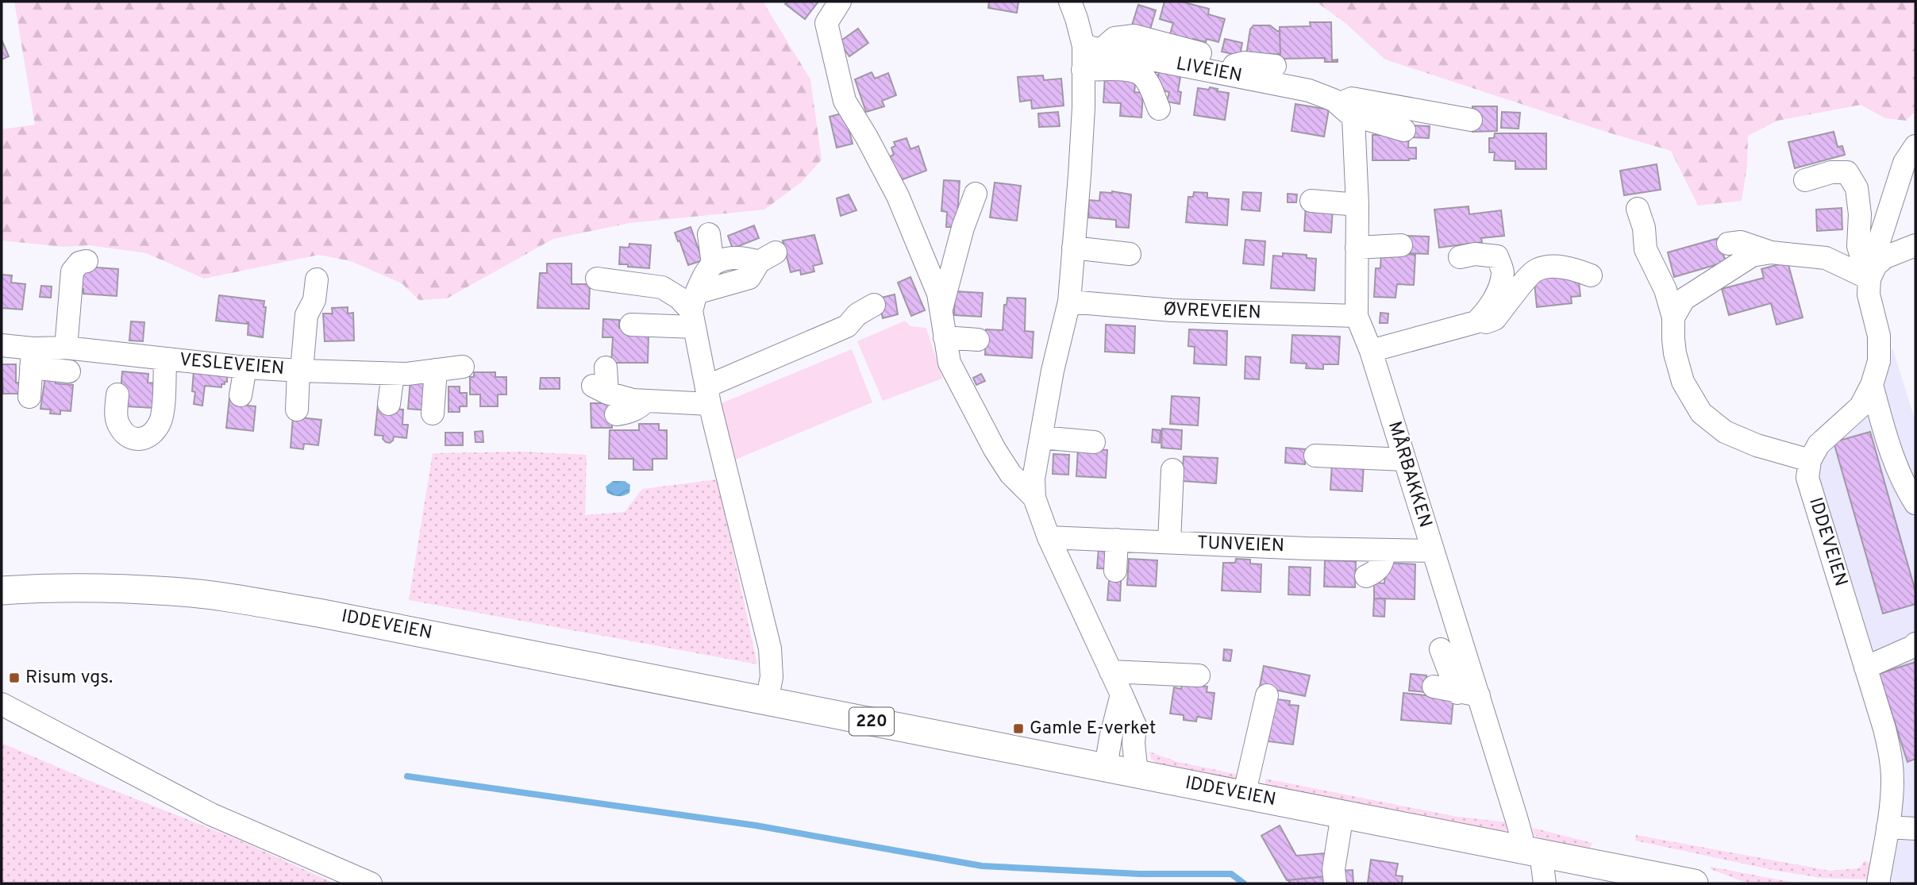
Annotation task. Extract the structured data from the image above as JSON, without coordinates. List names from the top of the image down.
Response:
{
  "streets": {
    "main road": ["IDDEVEIEN", "220"],
    "street": [
      "LIVEIEN",
      "ØVREVEIEN",
      "VESLEVEIEN",
      "MÅRBAKKEN",
      "TUNVEIEN"
    ]
  },
  "crossings": [
    ["LIVEIEN", "MÅRBAKKEN"],
    ["ØVREVEIEN", "MÅRBAKKEN"],
    ["MÅRBAKKEN", "IDDEVEIEN"],
    ["MÅRBAKKEN", "TUNVEIEN"]
  ],
  "places": {
    "transit": ["Risum vgs.", "Gamle E-verket"]
  }
}
